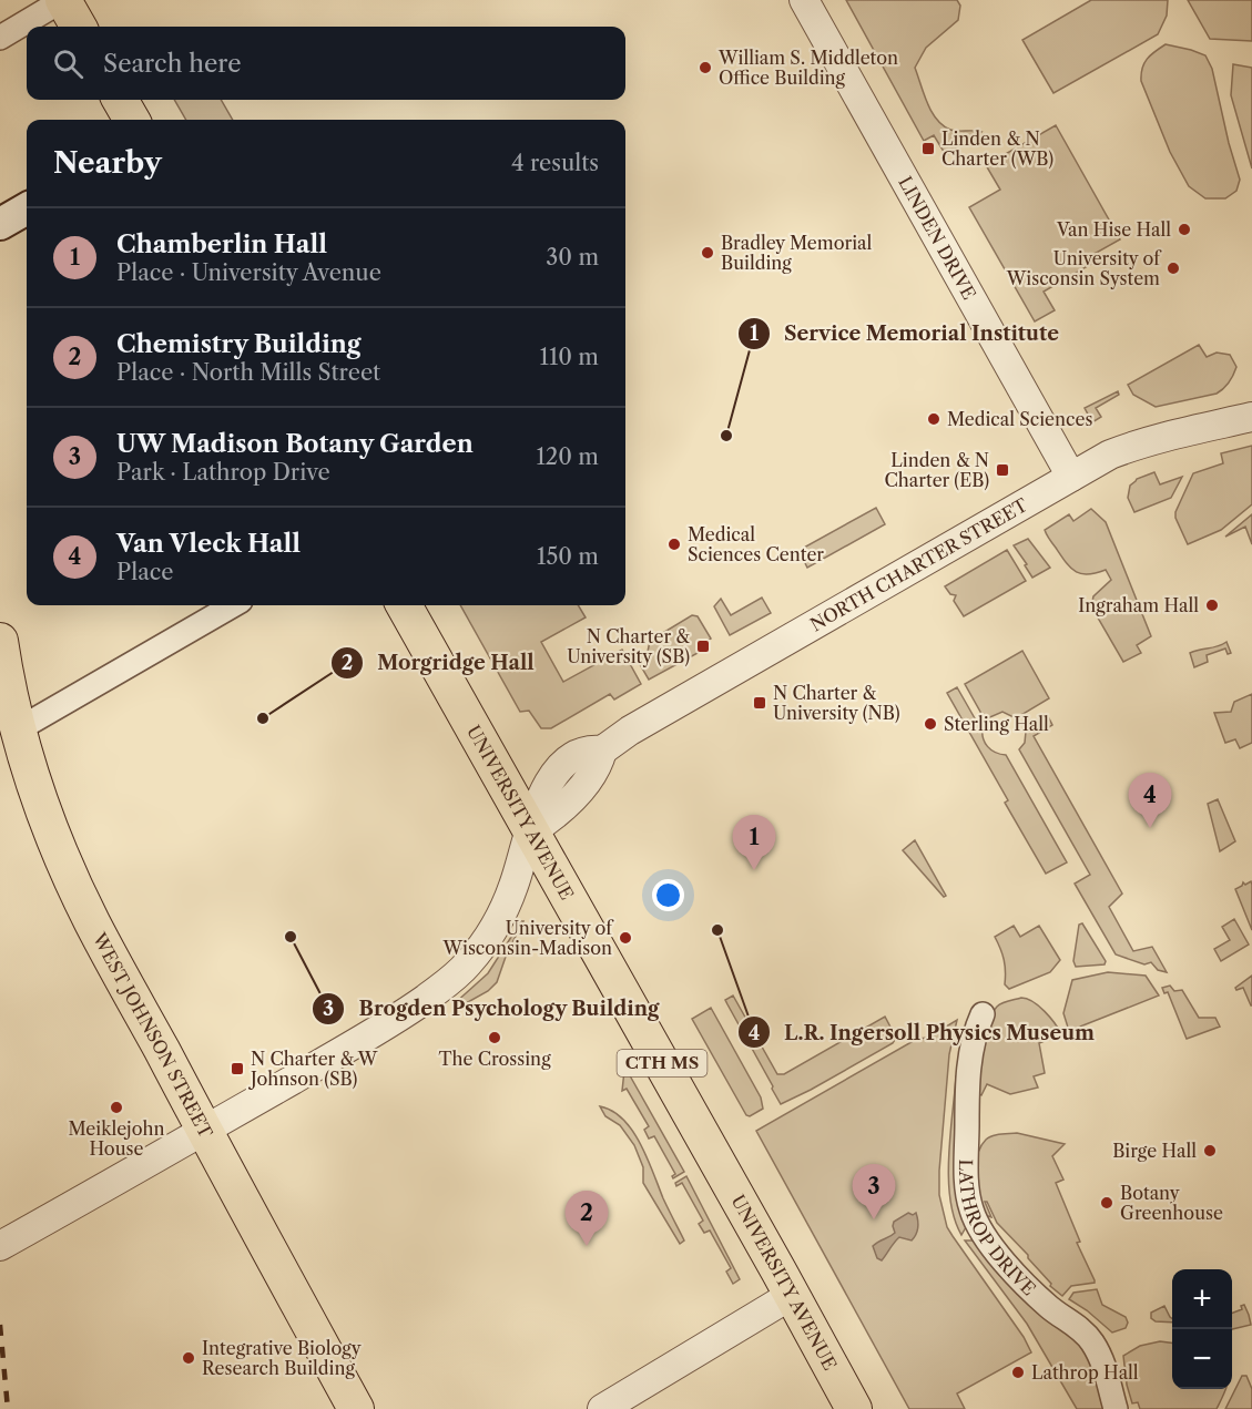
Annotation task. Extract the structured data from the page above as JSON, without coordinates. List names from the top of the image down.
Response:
{
  "streets": {
    "main road": ["UNIVERSITY AVENUE", "WEST JOHNSON STREET", "CTH MS"],
    "street": ["LINDEN DRIVE", "NORTH CHARTER STREET", "LATHROP DRIVE"]
  },
  "crossings": [
    ["LINDEN DRIVE", "NORTH CHARTER STREET"],
    ["NORTH CHARTER STREET", "UNIVERSITY AVENUE"],
    ["NORTH CHARTER STREET", "WEST JOHNSON STREET"]
  ],
  "places": {
    "other": [
      "William S. Middleton Office Building",
      "Van Hise Hall",
      "Bradley Memorial Building",
      "University of Wisconsin System",
      "Medical Sciences",
      "Service Memorial Institute",
      "Medical Sciences Center",
      "Ingraham Hall",
      "Morgridge Hall",
      "Sterling Hall",
      "L.R. Ingersoll Physics Museum",
      "Brogden Psychology Building",
      "University of Wisconsin-Madison",
      "The Crossing",
      "Meiklejohn House",
      "Birge Hall",
      "Botany Greenhouse",
      "Integrative Biology Research Building",
      "Lathrop Hall"
    ],
    "transit": [
      "Linden & N Charter (WB)",
      "Linden & N Charter (EB)",
      "N Charter & University (SB)",
      "N Charter & University (NB)",
      "N Charter & W Johnson (SB)"
    ]
  },
  "page": {
    "search": "Search here",
    "heading": ["Nearby", "4 results"],
    "list": [
      {
        "mark": "1",
        "name": "Chamberlin Hall",
        "note": "Place · University Avenue",
        "value": "30 m"
      },
      {
        "mark": "2",
        "name": "Chemistry Building",
        "note": "Place · North Mills Street",
        "value": "110 m"
      },
      {
        "mark": "3",
        "name": "UW Madison Botany Garden",
        "note": "Park · Lathrop Drive",
        "value": "120 m"
      },
      {
        "mark": "4",
        "name": "Van Vleck Hall",
        "note": "Place",
        "value": "150 m"
      }
    ],
    "pins": [
      "4",
      "1",
      "3",
      "2"
    ],
    "map_buttons": ["+", "−"]
  }
}
